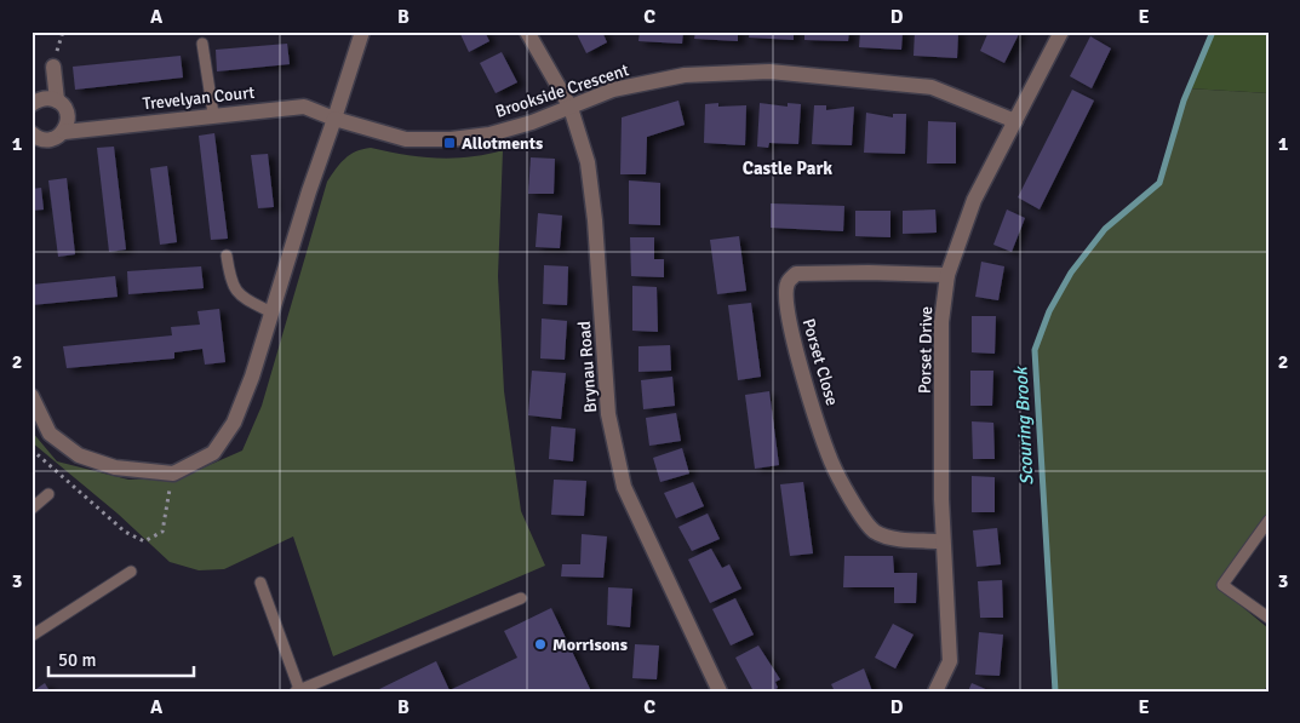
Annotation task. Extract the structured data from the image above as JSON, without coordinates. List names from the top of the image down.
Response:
{
  "streets": {
    "street": [
      "Brookside Crescent",
      "Trevelyan Court",
      "Porset Drive",
      "Porset Close",
      "Brynau Road"
    ]
  },
  "crossings": [
    ["Brookside Crescent", "Trevelyan Court"],
    ["Brookside Crescent", "Porset Drive"],
    ["Brookside Crescent", "Brynau Road"],
    ["Porset Drive", "Porset Close"]
  ],
  "districts": ["Castle Park"],
  "water": ["Scouring Brook"],
  "places": {
    "transit": ["Allotments"],
    "other": ["Morrisons"]
  },
  "scale_bar": "50 m",
  "grid": {
    "columns": [
      "A",
      "B",
      "C",
      "D",
      "E"
    ],
    "rows": ["1", "2", "3"]
  }
}
